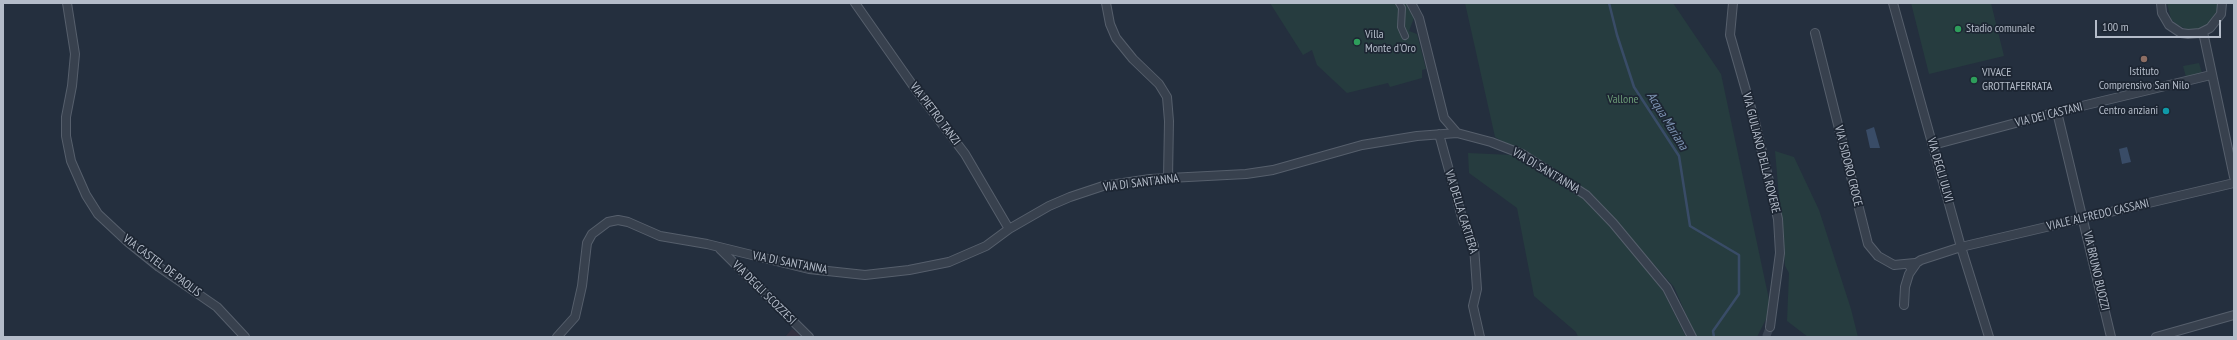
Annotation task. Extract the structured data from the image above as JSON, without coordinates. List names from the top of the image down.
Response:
{
  "streets": {
    "street": [
      "VIA PIETRO TANZI",
      "VIA DEI CASTANI",
      "VIA GIULIANO DELLA ROVERE",
      "VIA ISIDORO CROCE",
      "VIA DEGLI ULIVI",
      "VIA DI SANT'ANNA",
      "VIA DELLA CARTIERA",
      "VIALE ALFREDO CASSANI",
      "VIA CASTEL DE PAOLIS",
      "VIA BRUNO BUOZZI",
      "VIA DEGLI SCOZZESI"
    ]
  },
  "crossings": [
    ["VIA PIETRO TANZI", "VIA DI SANT'ANNA"],
    ["VIA DEI CASTANI", "VIA DEGLI ULIVI"],
    ["VIA DEI CASTANI", "VIA BRUNO BUOZZI"],
    ["VIA ISIDORO CROCE", "VIA DEGLI ULIVI"],
    ["VIA ISIDORO CROCE", "VIALE ALFREDO CASSANI"],
    ["VIA DEGLI ULIVI", "VIALE ALFREDO CASSANI"],
    ["VIA DI SANT'ANNA", "VIA DELLA CARTIERA"],
    ["VIA DI SANT'ANNA", "VIA DEGLI SCOZZESI"],
    ["VIALE ALFREDO CASSANI", "VIA BRUNO BUOZZI"]
  ],
  "water": ["Acqua Mariana"],
  "parks": ["Vallone"],
  "places": [
    "Stadio comunale",
    "Villa Monte d'Oro",
    "Istituto Comprensivo San Nilo",
    "VIVACE GROTTAFERRATA",
    "Centro anziani"
  ],
  "scale_bar": "100 m"
}
